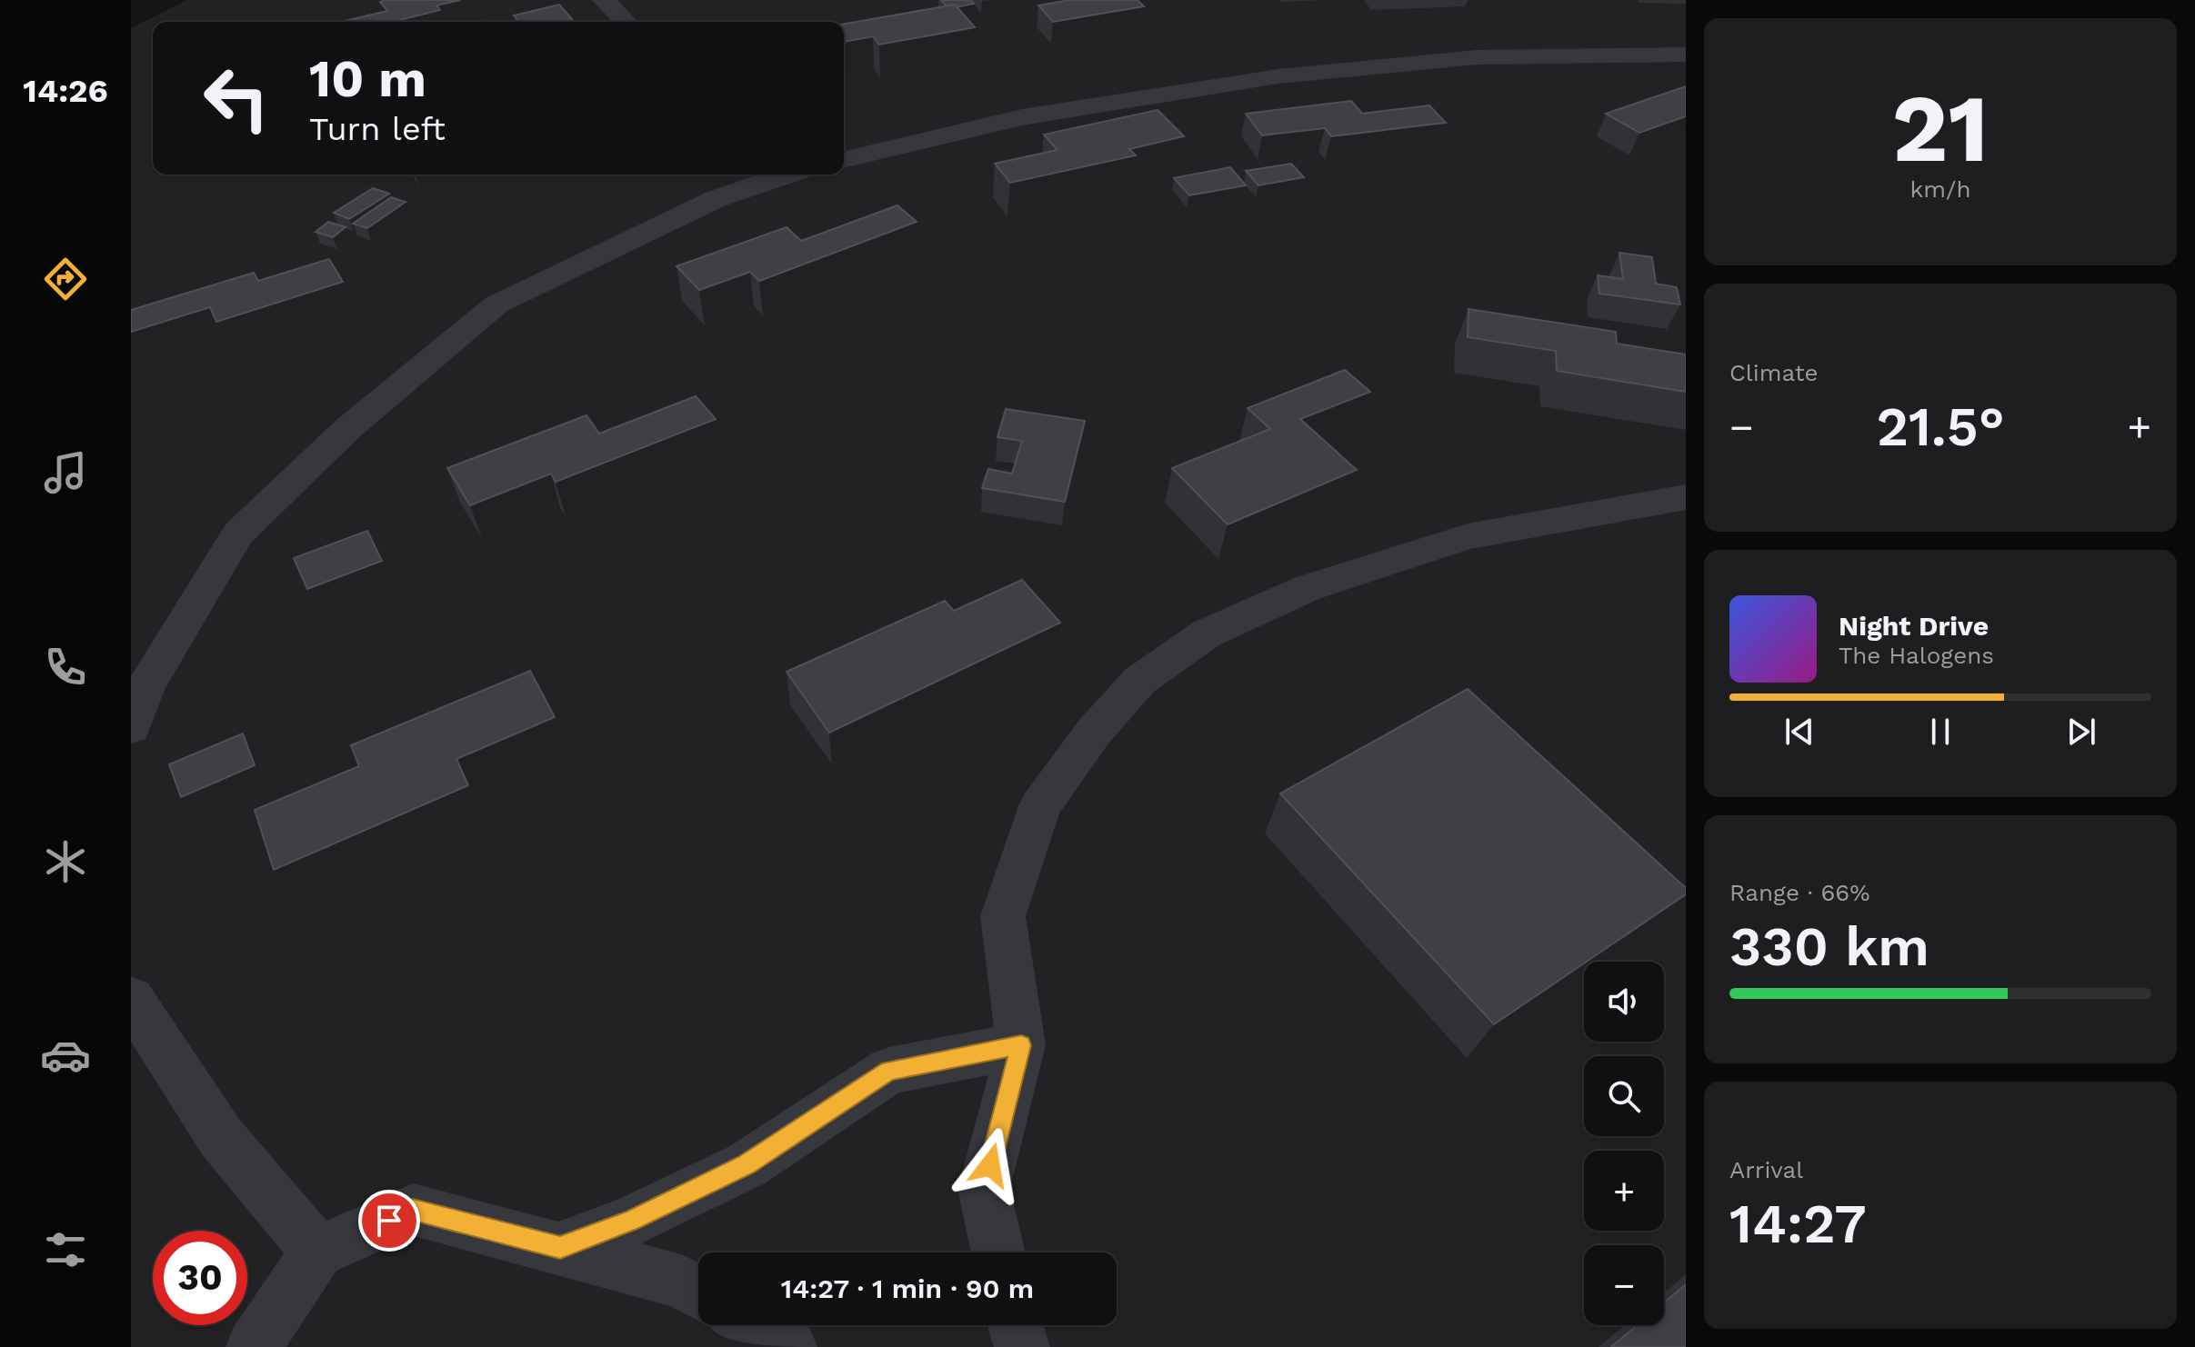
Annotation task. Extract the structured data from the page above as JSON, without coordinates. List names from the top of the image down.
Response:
{
  "page": {
    "tabs": "14:26",
    "tile": [
      ["21", "km/h"],
      "Climate",
      ["Range · 66%", "330 km"],
      ["Arrival", "14:27"]
    ],
    "turn": ["10 m", "Turn left"],
    "heat": ["−", "21.5°", "+"],
    "song": ["Night Drive", "The Halogens"],
    "map_buttons": ["+", "−"],
    "limit": "30",
    "trip": "14:27 · 1 min · 90 m"
  }
}
